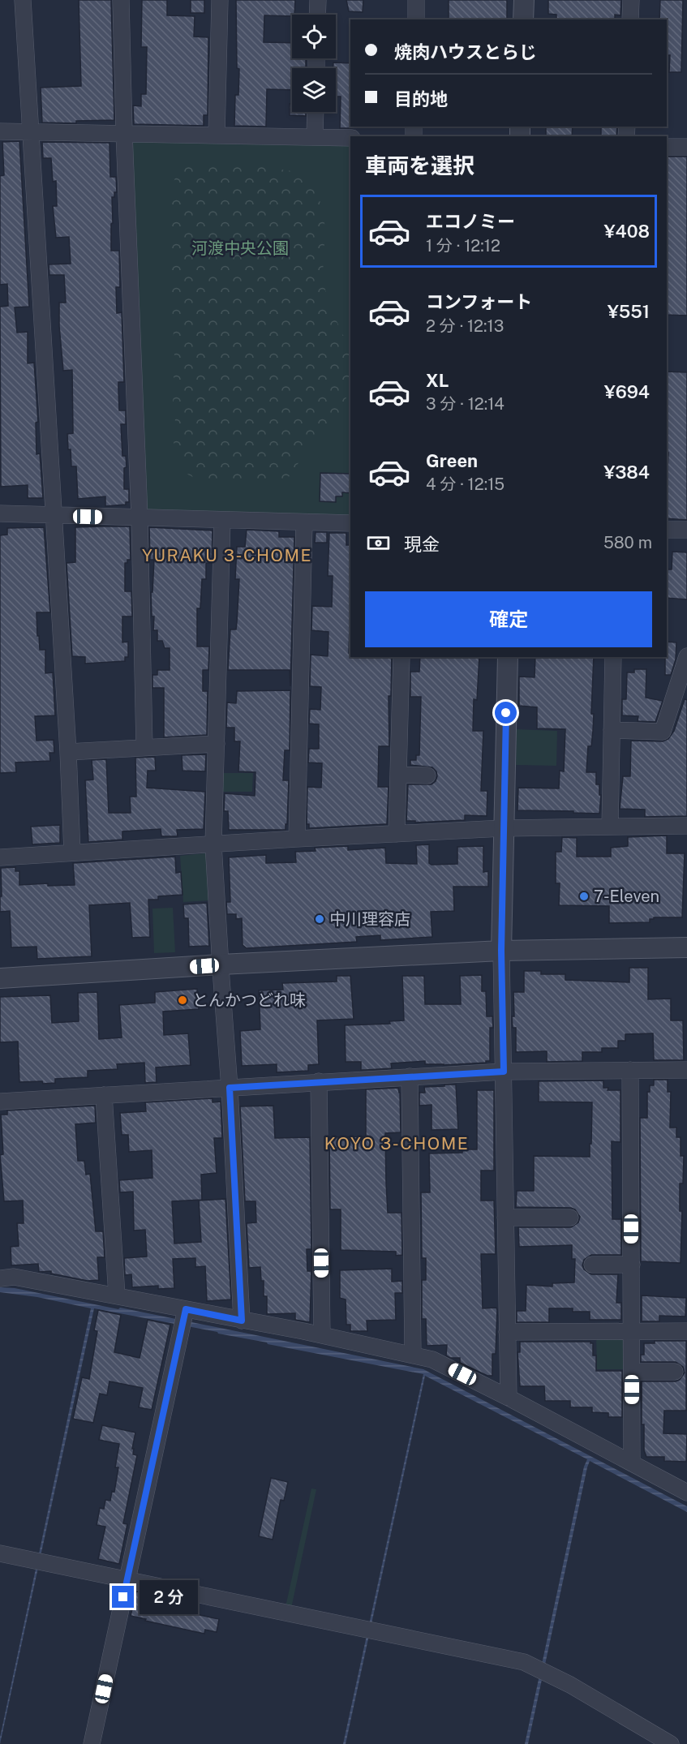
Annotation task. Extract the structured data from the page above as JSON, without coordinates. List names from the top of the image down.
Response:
{
  "districts": ["YURAKU 3-CHOME", "KOYO 3-CHOME"],
  "parks": ["河渡中央公園"],
  "places": ["7-Eleven", "中川理容店", "とんかつどれ味"],
  "page": {
    "banner": ["焼肉ハウスとらじ", "目的地"],
    "heading": "車両を選択",
    "list": [
      {
        "name": "エコノミー",
        "note": "1 分 · 12:12",
        "value": "¥408"
      },
      {
        "name": "コンフォート",
        "note": "2 分 · 12:13",
        "value": "¥551"
      },
      {
        "name": "XL",
        "note": "3 分 · 12:14",
        "value": "¥694"
      },
      {
        "name": "Green",
        "note": "4 分 · 12:15",
        "value": "¥384"
      }
    ],
    "pay": ["現金", "580 m"],
    "buttons": "確定",
    "bubble": "2 分"
  }
}
